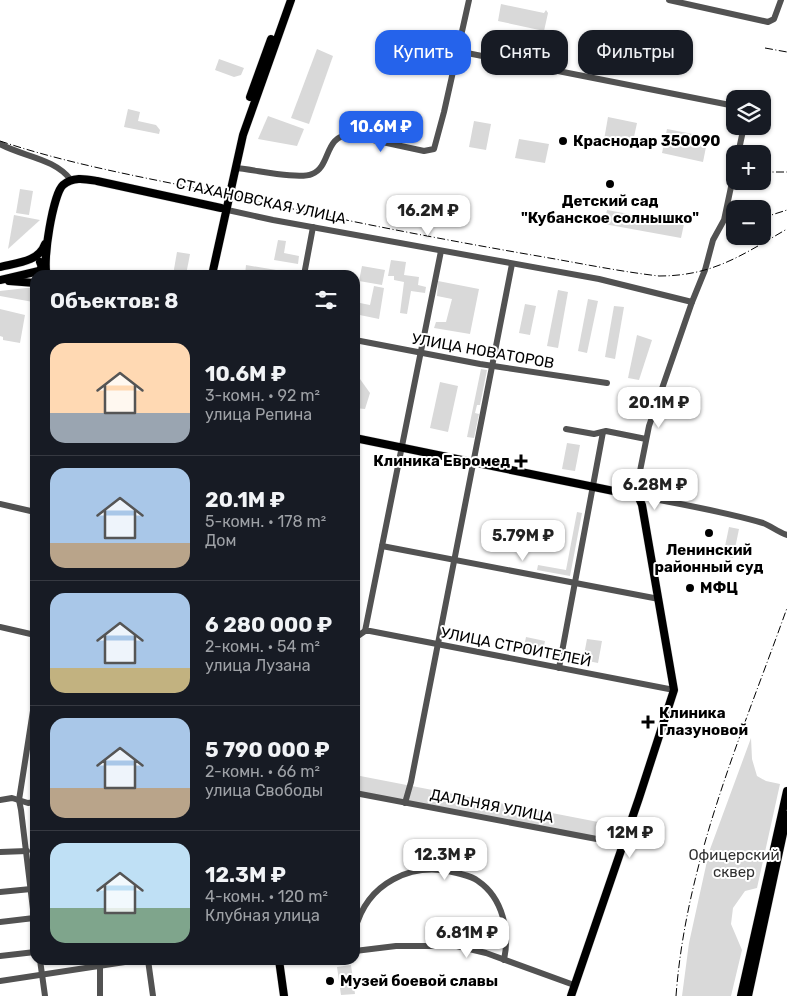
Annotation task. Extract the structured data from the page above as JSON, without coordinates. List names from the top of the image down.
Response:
{
  "streets": {
    "main road": ["СТАХАНОВСКАЯ УЛИЦА"],
    "street": ["УЛИЦА НОВАТОРОВ", "УЛИЦА СТРОИТЕЛЕЙ", "ДАЛЬНЯЯ УЛИЦА"]
  },
  "parks": ["Офицерский сквер"],
  "places": {
    "other": [
      "Краснодар 350090",
      "Детский сад \"Кубанское солнышко\"",
      "Ленинский районный суд",
      "МФЦ",
      "Музей боевой славы"
    ],
    "health": ["Клиника Евромед", "Клиника Глазуновой"]
  },
  "page": {
    "chip": ["Купить", "Снять", "Фильтры"],
    "map_buttons": ["+", "−"],
    "price": [
      "10.6M ₽",
      "16.2M ₽",
      "20.1M ₽",
      "6.28M ₽",
      "5.79M ₽",
      "12M ₽",
      "12.3M ₽",
      "6.81M ₽"
    ],
    "heading": "Объектов: 8",
    "list": [
      {
        "name": "10.6M ₽",
        "note": "3-комн. · 92 m² · улица Репина"
      },
      {
        "name": "20.1M ₽",
        "note": "5-комн. · 178 m² · Дом"
      },
      {
        "name": "6 280 000 ₽",
        "note": "2-комн. · 54 m² · улица Лузана"
      },
      {
        "name": "5 790 000 ₽",
        "note": "2-комн. · 66 m² · улица Свободы"
      },
      {
        "name": "12.3M ₽",
        "note": "4-комн. · 120 m² · Клубная улица"
      }
    ]
  }
}
